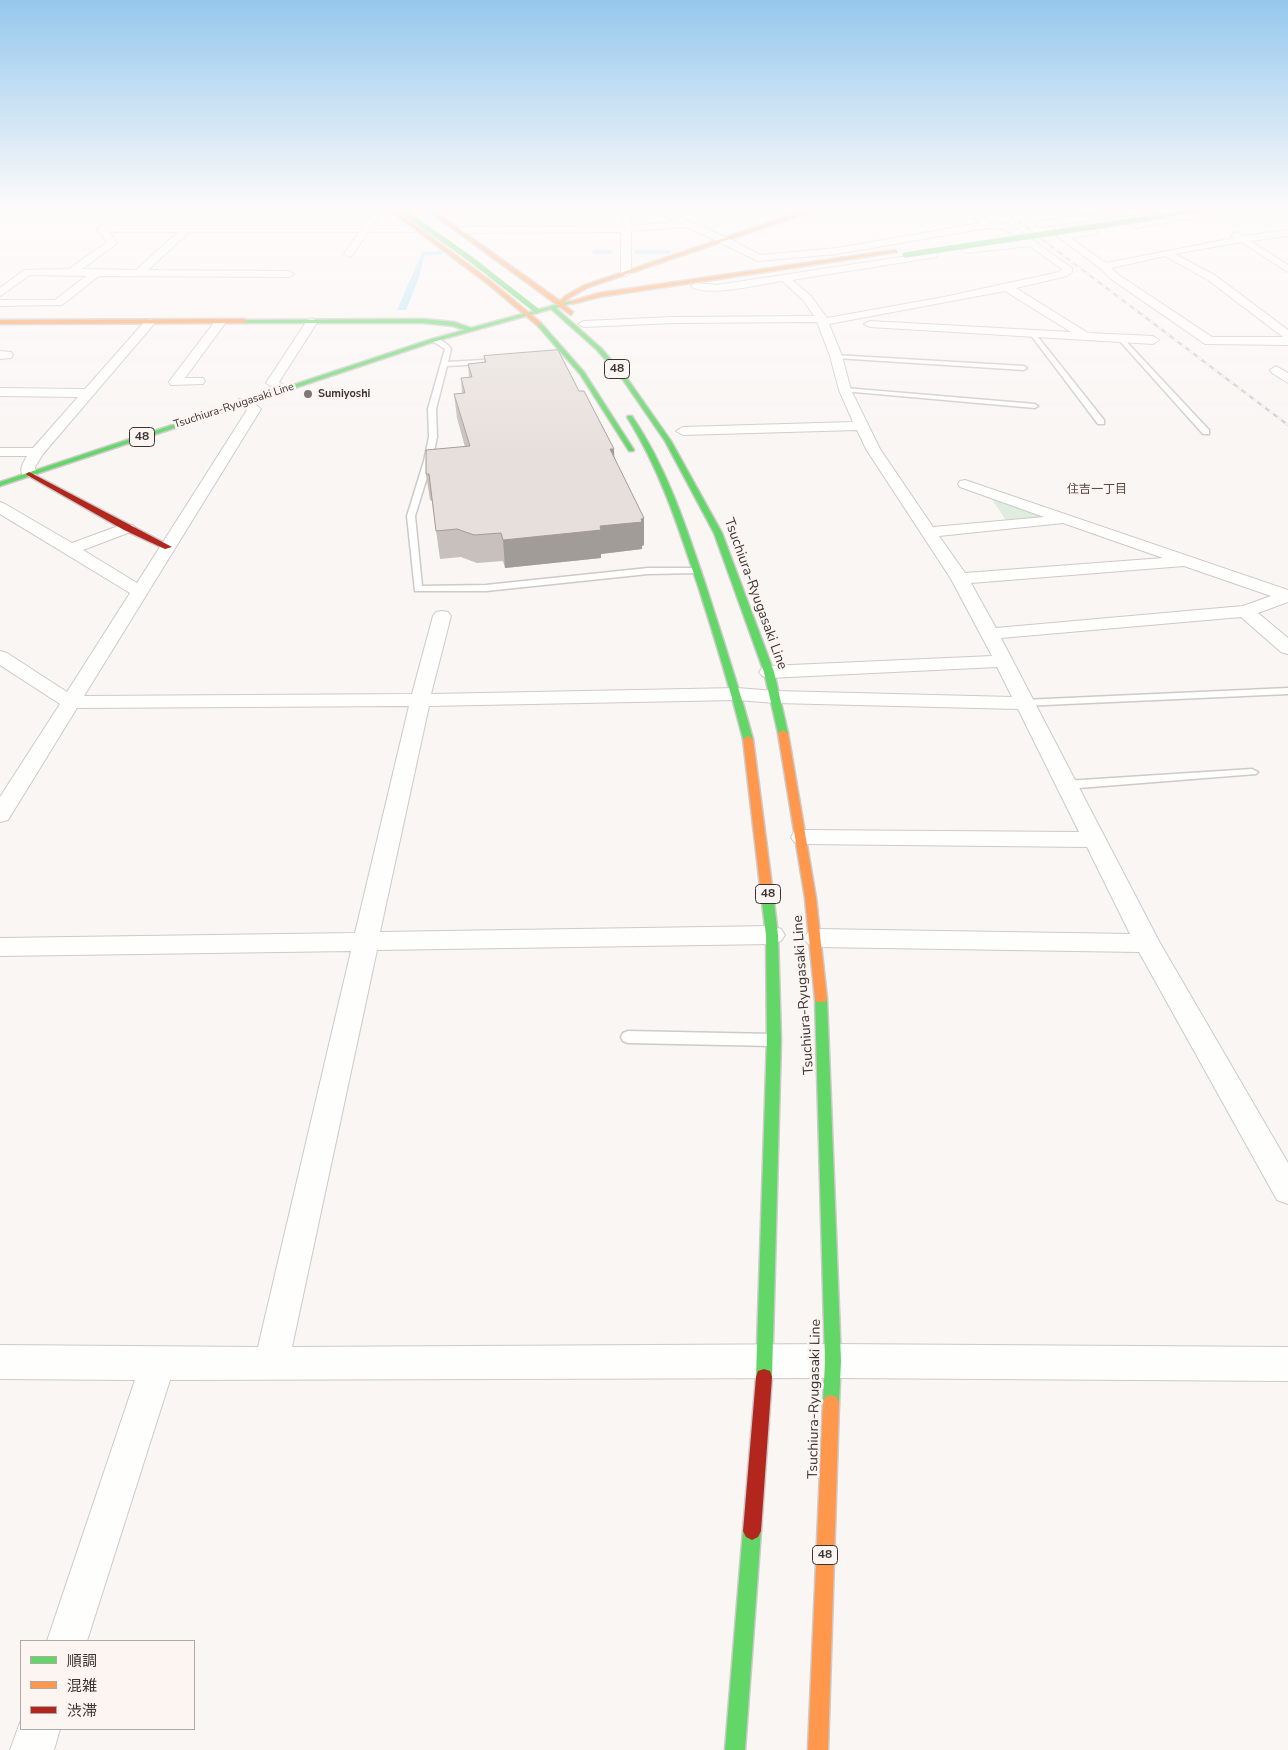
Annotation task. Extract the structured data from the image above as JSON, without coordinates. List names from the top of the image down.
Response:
{
  "streets": {
    "main road": ["48", "Tsuchiura-Ryugasaki Line"]
  },
  "crossings": [
    ["48", "Tsuchiura-Ryugasaki Line"]
  ],
  "districts": ["住吉一丁目"],
  "places": ["Sumiyoshi"],
  "legend": ["順調", "混雑", "渋滞"]
}
